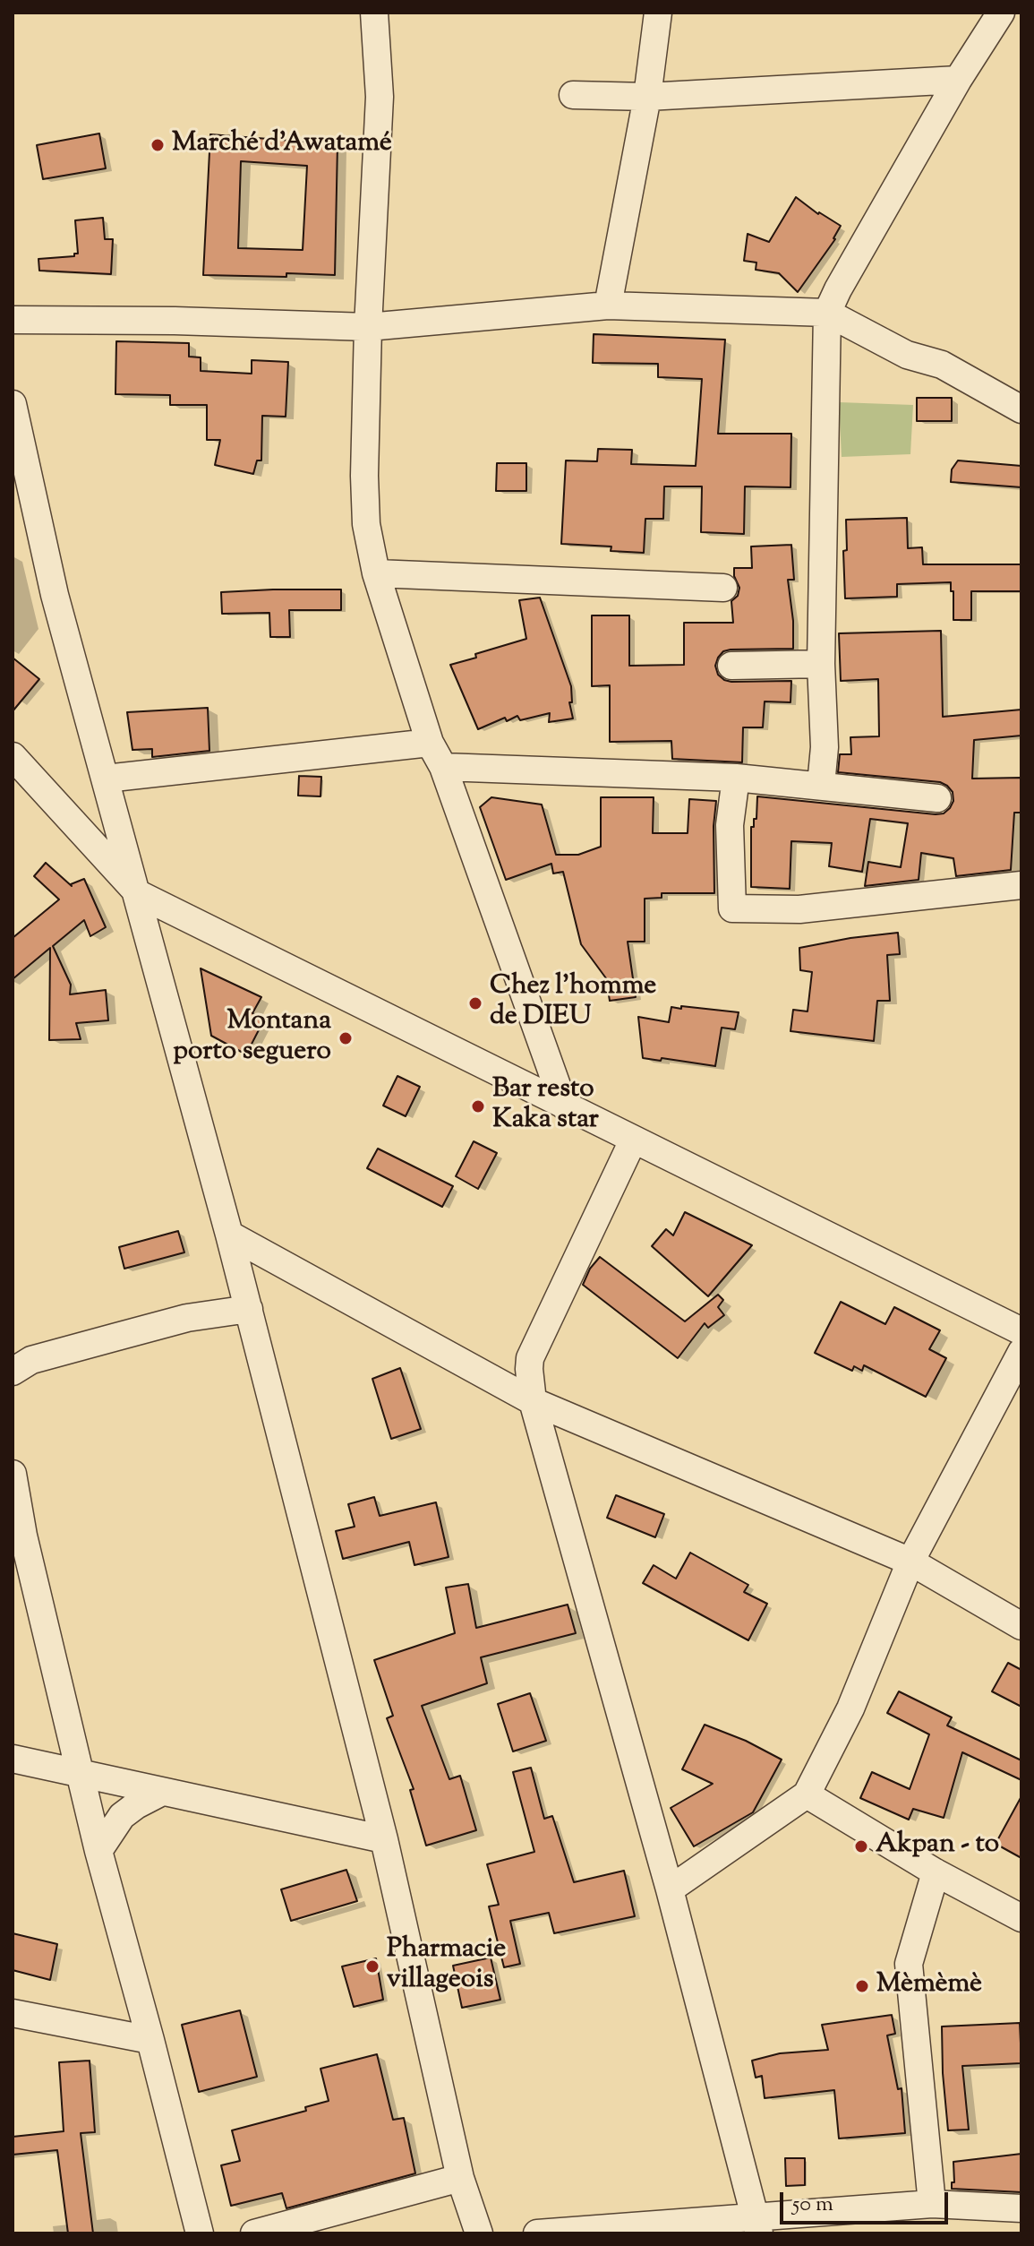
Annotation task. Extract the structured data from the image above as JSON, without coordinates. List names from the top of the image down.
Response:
{
  "places": [
    "Marché d'Awatamé",
    "Chez l'homme de DIEU",
    "Montana porto seguero",
    "Bar resto Kaka star",
    "Akpan - to",
    "Pharmacie villageois",
    "Mèmèmè"
  ],
  "scale_bar": "50 m"
}
